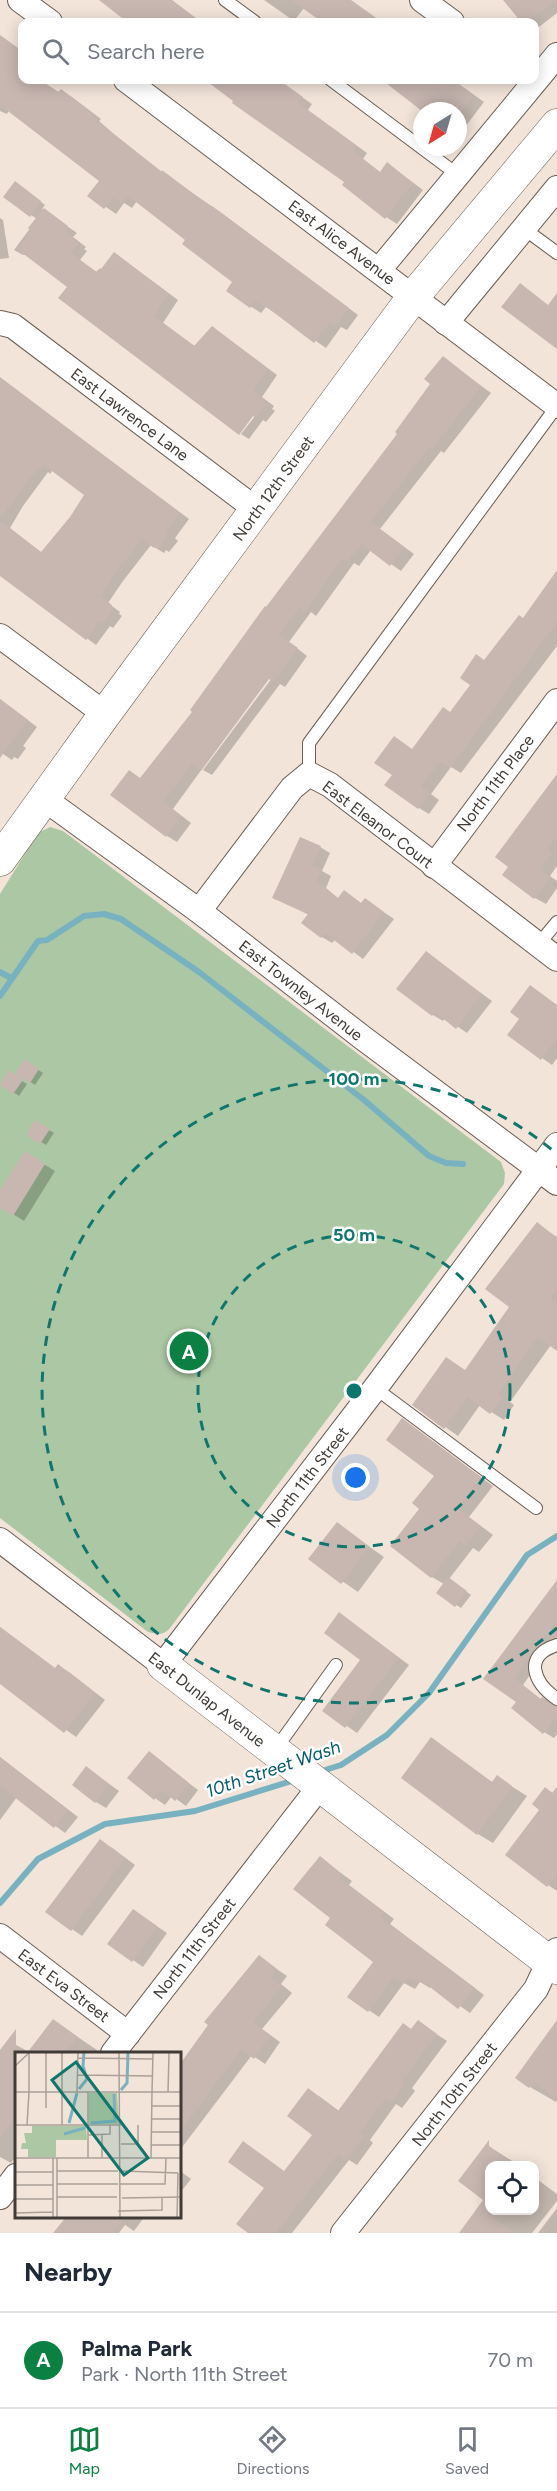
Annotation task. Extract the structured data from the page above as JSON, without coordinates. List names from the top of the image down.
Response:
{
  "streets": {
    "street": [
      "East Alice Avenue",
      "East Lawrence Lane",
      "North 12th Street",
      "North 11th Place",
      "East Eleanor Court",
      "East Townley Avenue",
      "North 11th Street",
      "East Dunlap Avenue",
      "East Eva Street",
      "North 10th Street"
    ]
  },
  "crossings": [
    ["East Alice Avenue", "North 12th Street"],
    ["East Lawrence Lane", "North 12th Street"],
    ["North 12th Street", "East Townley Avenue"],
    ["North 11th Place", "East Eleanor Court"],
    ["East Eleanor Court", "East Townley Avenue"],
    ["East Townley Avenue", "North 11th Street"],
    ["North 11th Street", "East Dunlap Avenue"],
    ["North 11th Street", "East Eva Street"],
    ["East Dunlap Avenue", "North 10th Street"]
  ],
  "water": ["10th Street Wash"],
  "north": "bottom left",
  "page": {
    "search": "Search here",
    "pins": "A",
    "heading": "Nearby",
    "list": [
      {
        "mark": "A",
        "name": "Palma Park",
        "note": "Park · North 11th Street",
        "value": "70 m"
      }
    ],
    "nav": ["Map", "Directions", "Saved"]
  },
  "rings": ["100 m", "50 m"]
}
